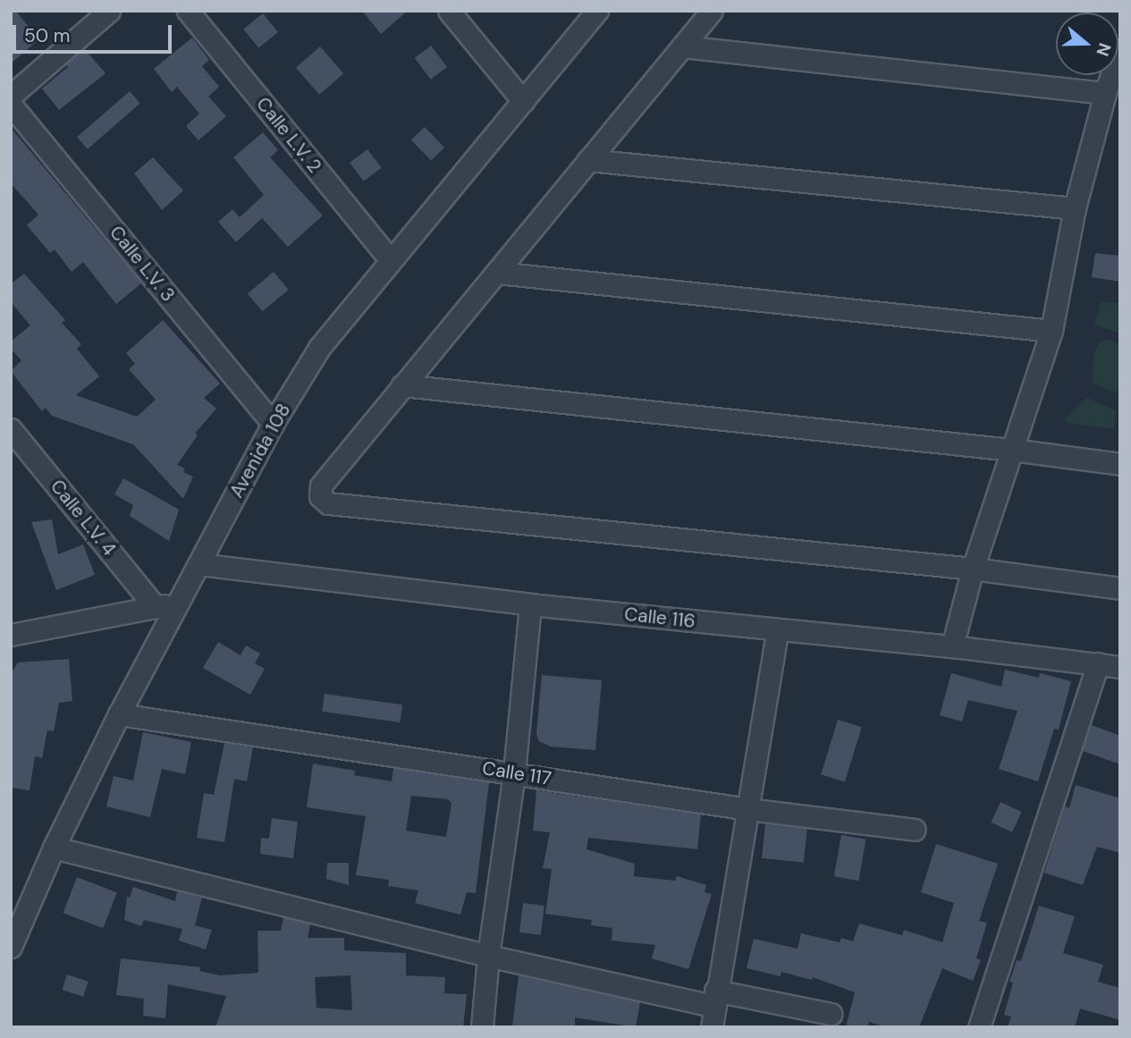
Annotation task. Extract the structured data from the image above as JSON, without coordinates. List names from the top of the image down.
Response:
{
  "streets": {
    "street": [
      "Calle L.V. 2",
      "Calle L.V. 3",
      "Avenida 108",
      "Calle L.V. 4",
      "Calle 116",
      "Calle 117"
    ]
  },
  "crossings": [
    ["Calle L.V. 2", "Avenida 108"],
    ["Calle L.V. 3", "Avenida 108"],
    ["Avenida 108", "Calle 116"],
    ["Avenida 108", "Calle 117"]
  ],
  "scale_bar": "50 m",
  "north": "right"
}
